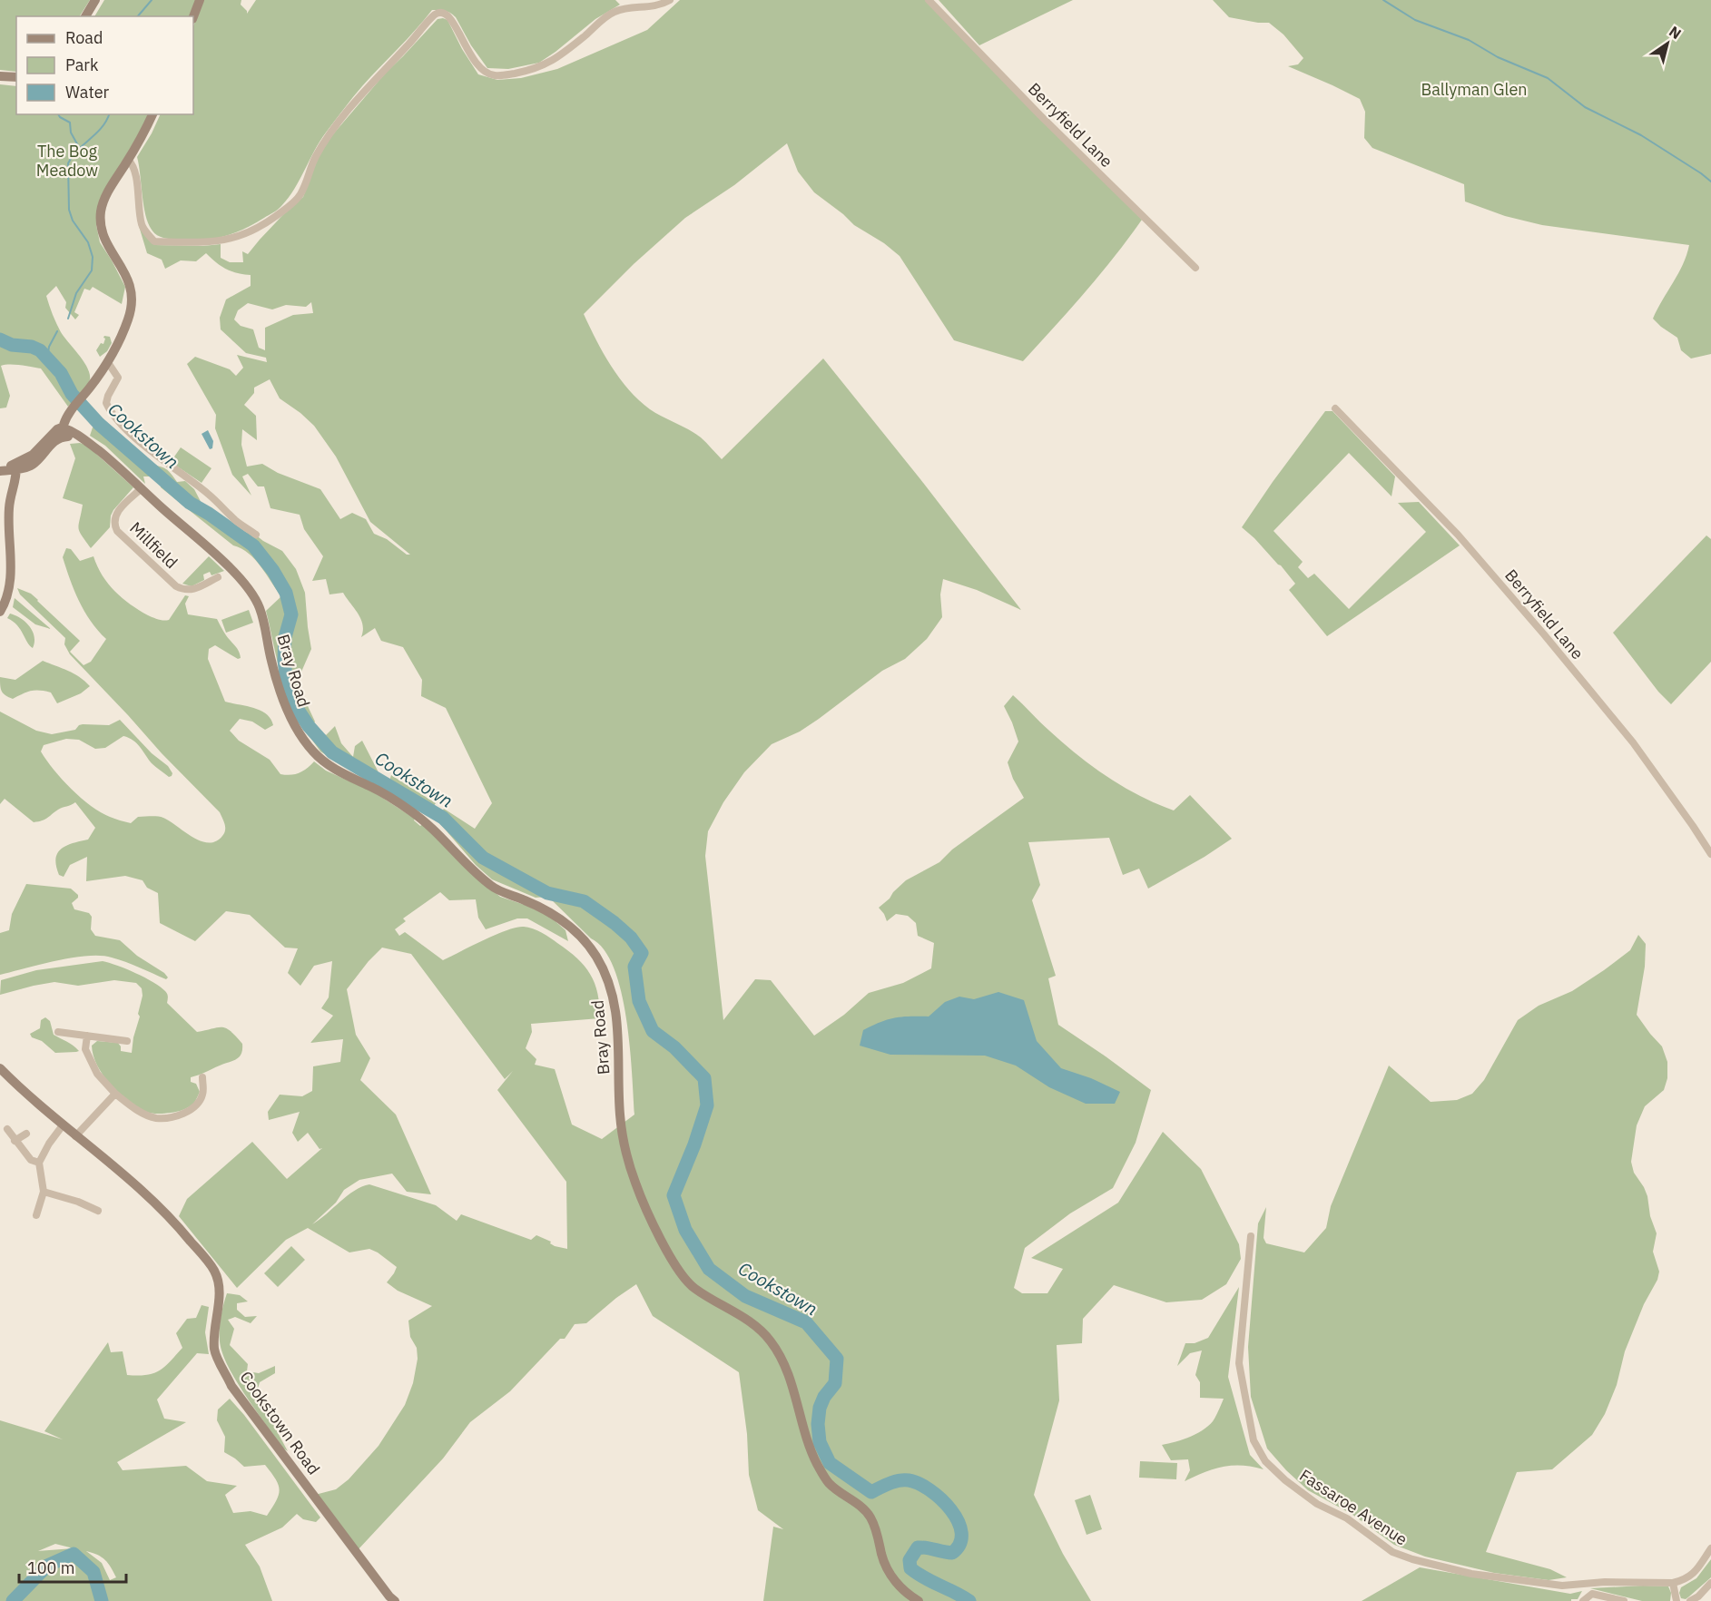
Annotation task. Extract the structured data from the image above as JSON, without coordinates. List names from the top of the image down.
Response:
{
  "streets": {
    "main road": ["Bray Road", "Cookstown Road"],
    "street": ["Berryfield Lane", "Millfield", "Fassaroe Avenue"]
  },
  "crossings": [
    ["Millfield", "Bray Road"]
  ],
  "water": ["Cookstown"],
  "parks": ["Ballyman Glen", "The Bog Meadow"],
  "legend": ["Road", "Park", "Water"],
  "scale_bar": "100 m",
  "north": "top right"
}
